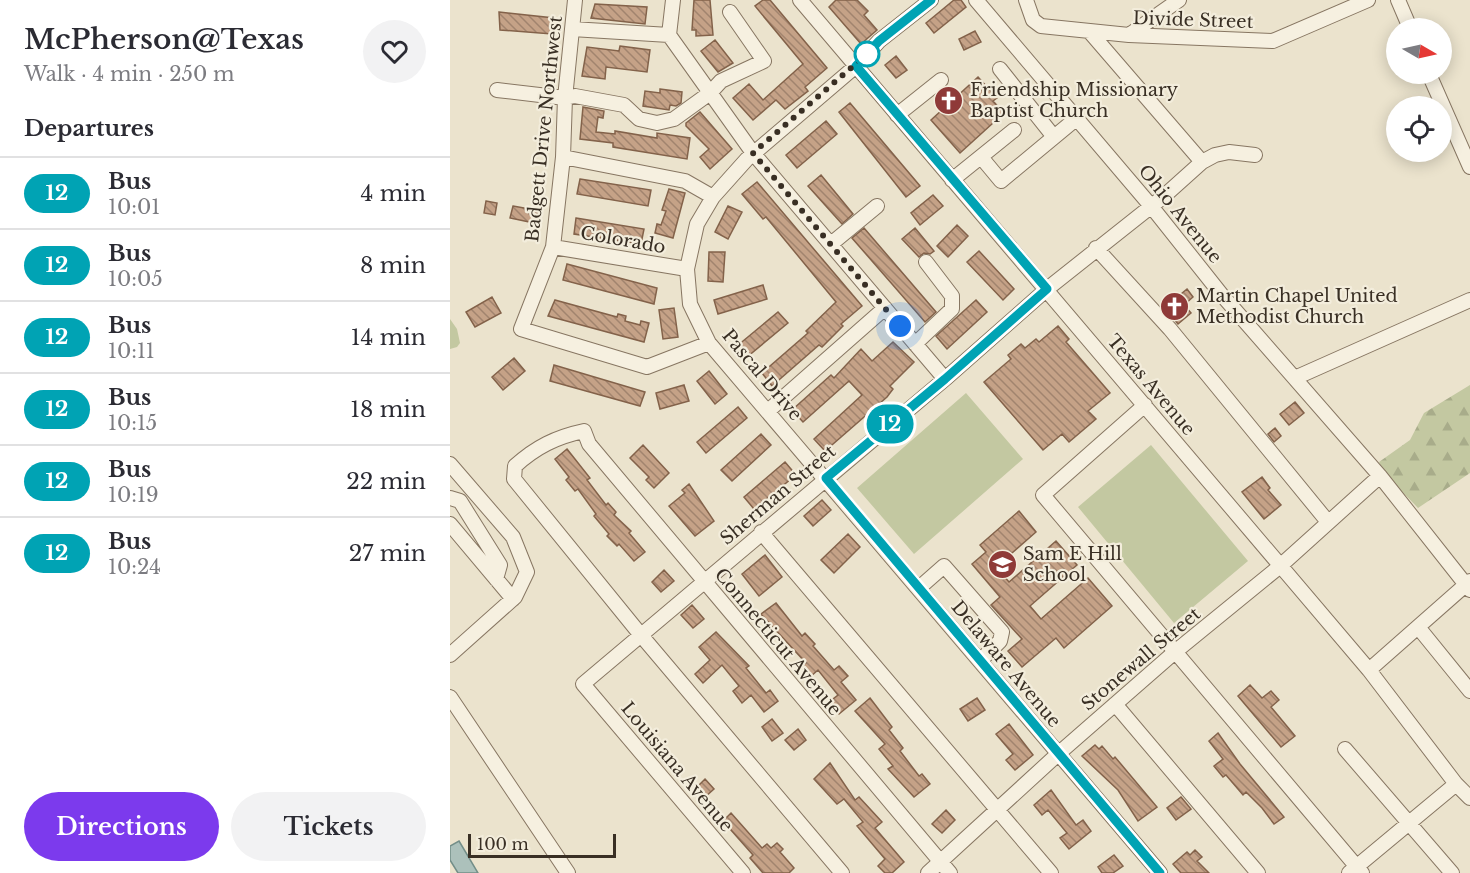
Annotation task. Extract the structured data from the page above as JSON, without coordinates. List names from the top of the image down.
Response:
{
  "streets": {
    "street": [
      "Divide Street",
      "Badgett Drive Northwest",
      "Ohio Avenue",
      "Colorado",
      "Pascal Drive",
      "Texas Avenue",
      "Sherman Street",
      "Connecticut Avenue",
      "Stonewall Street",
      "Delaware Avenue",
      "Louisiana Avenue"
    ]
  },
  "crossings": [
    ["Badgett Drive Northwest", "Colorado"],
    ["Badgett Drive Northwest", "Pascal Drive"],
    ["Ohio Avenue", "Sherman Street"],
    ["Ohio Avenue", "Stonewall Street"],
    ["Colorado", "Pascal Drive"],
    ["Pascal Drive", "Texas Avenue"],
    ["Pascal Drive", "Sherman Street"],
    ["Pascal Drive", "Delaware Avenue"],
    ["Texas Avenue", "Sherman Street"],
    ["Texas Avenue", "Stonewall Street"],
    ["Sherman Street", "Connecticut Avenue"],
    ["Sherman Street", "Delaware Avenue"],
    ["Sherman Street", "Louisiana Avenue"],
    ["Connecticut Avenue", "Stonewall Street"],
    ["Stonewall Street", "Delaware Avenue"]
  ],
  "places": {
    "church": ["Friendship Missionary Baptist Church", "Martin Chapel United Methodist Church"],
    "school or university": ["Sam E Hill School"]
  },
  "lines": ["bus line 12"],
  "scale_bar": "100 m",
  "north": "right",
  "page": {
    "heading": [
      ["McPherson@Texas", "Walk · 4 min · 250 m"],
      "Departures"
    ],
    "on_map": "12",
    "list": [
      {
        "mark": "12",
        "name": "Bus",
        "note": "10:01",
        "value": "4 min"
      },
      {
        "mark": "12",
        "name": "Bus",
        "note": "10:05",
        "value": "8 min"
      },
      {
        "mark": "12",
        "name": "Bus",
        "note": "10:11",
        "value": "14 min"
      },
      {
        "mark": "12",
        "name": "Bus",
        "note": "10:15",
        "value": "18 min"
      },
      {
        "mark": "12",
        "name": "Bus",
        "note": "10:19",
        "value": "22 min"
      },
      {
        "mark": "12",
        "name": "Bus",
        "note": "10:24",
        "value": "27 min"
      }
    ],
    "buttons": ["Directions", "Tickets"],
    "scale": "100 m"
  }
}
